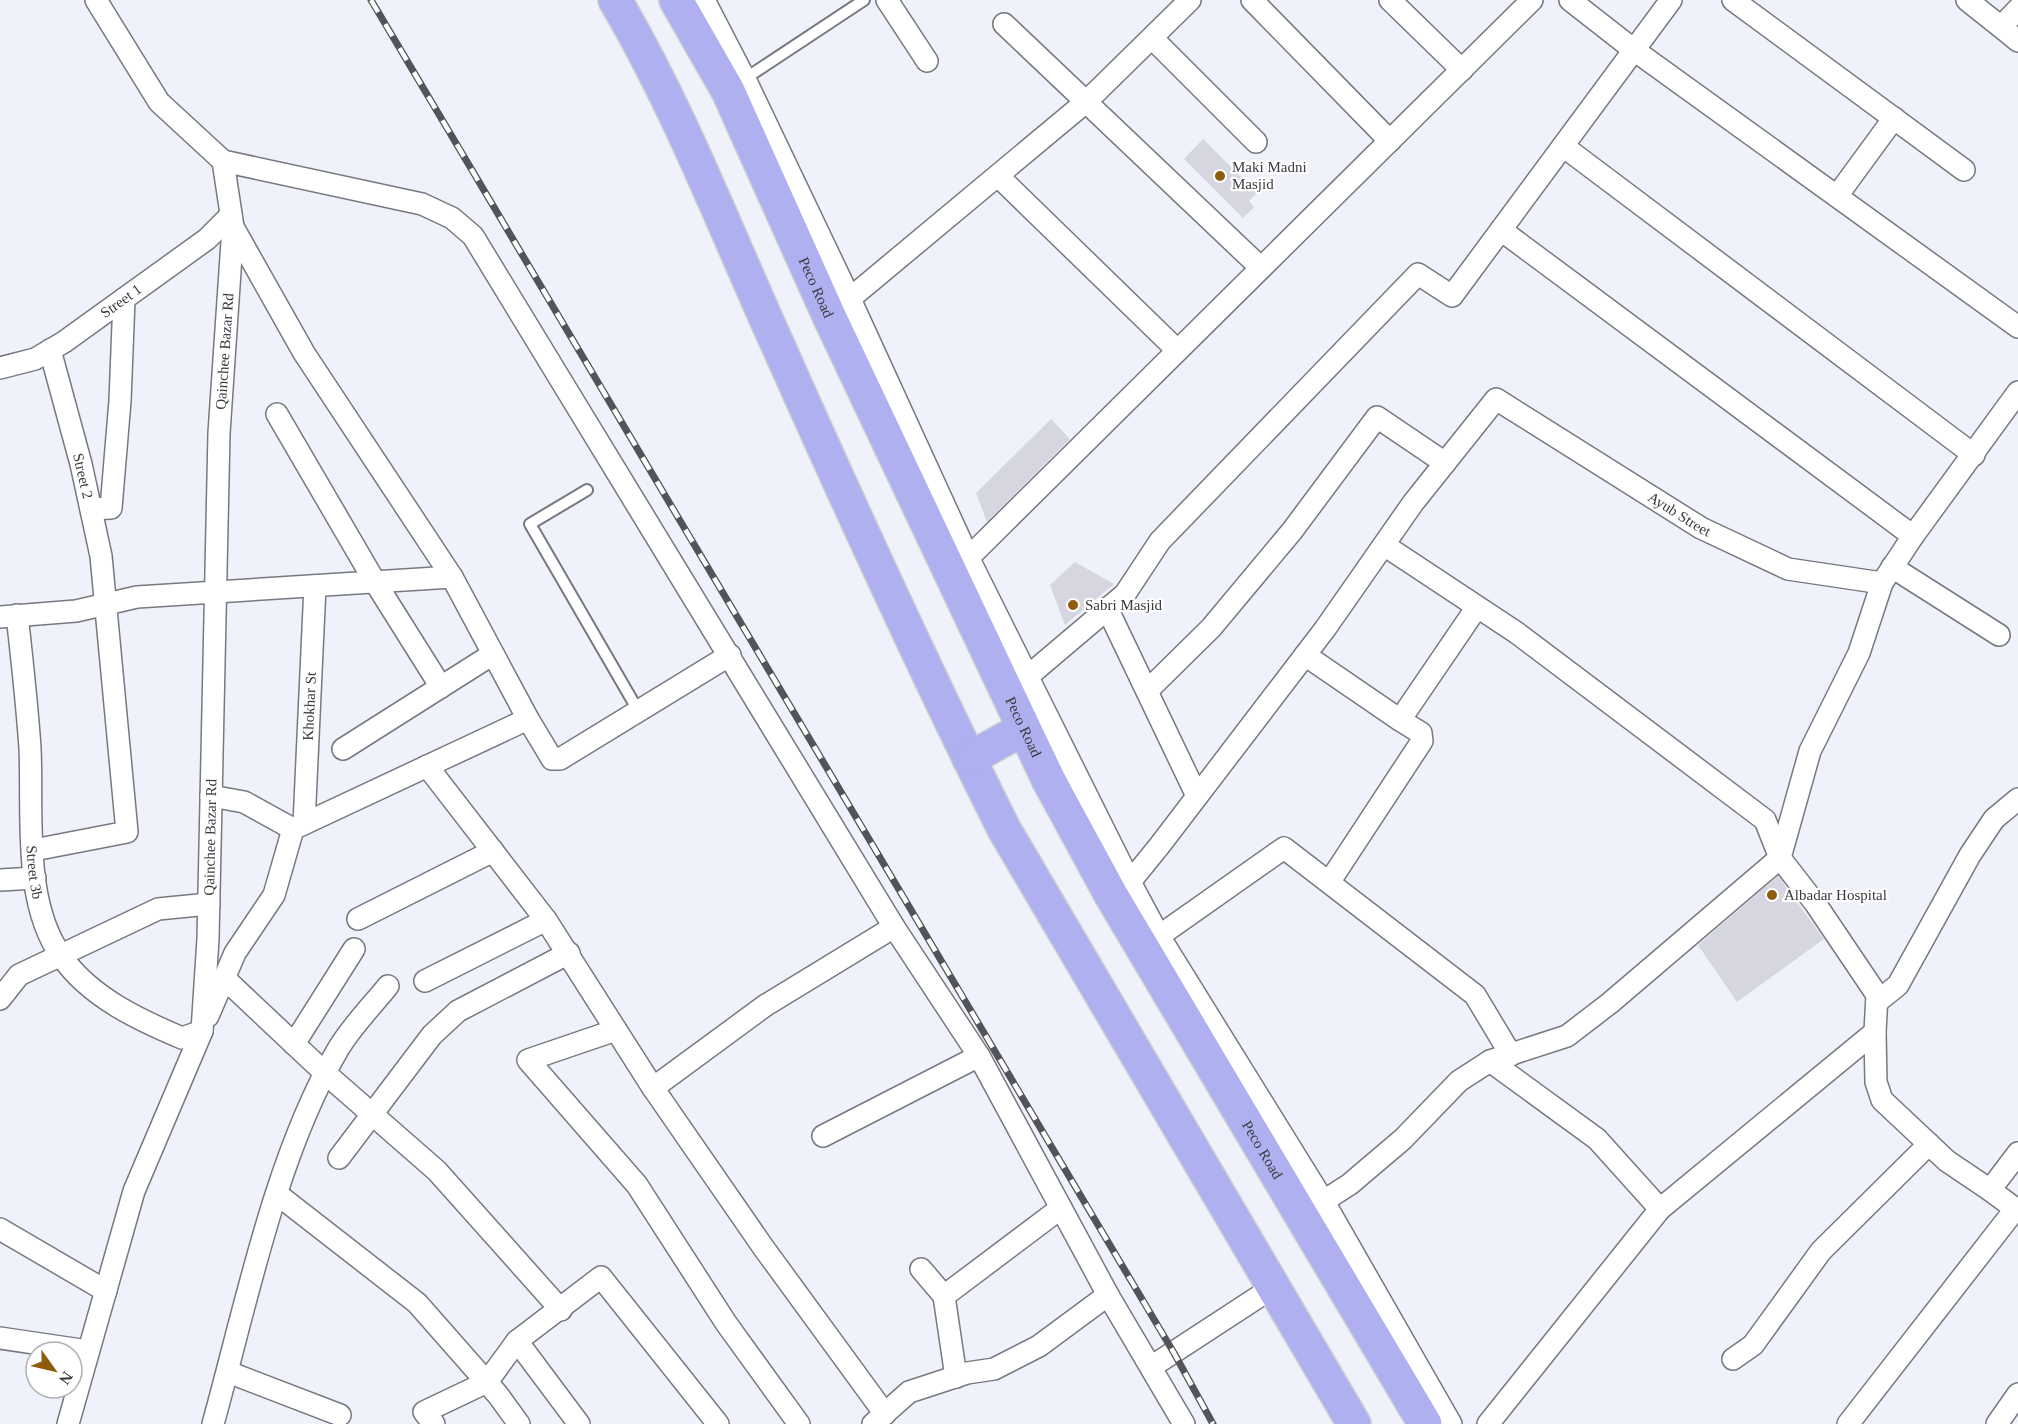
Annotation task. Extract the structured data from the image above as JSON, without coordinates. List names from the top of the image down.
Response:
{
  "streets": {
    "main road": ["Peco Road"],
    "street": [
      "Street 1",
      "Qainchee Bazar Rd",
      "Street 2",
      "Ayub Street",
      "Khokhar St",
      "Street 3b"
    ]
  },
  "crossings": [
    ["Street 1", "Qainchee Bazar Rd"],
    ["Street 1", "Street 2"],
    ["Qainchee Bazar Rd", "Khokhar St"],
    ["Qainchee Bazar Rd", "Street 3b"],
    ["Street 2", "Street 3b"],
    ["Khokhar St", "Street 3b"]
  ],
  "places": ["Maki Madni Masjid", "Sabri Masjid", "Albadar Hospital"],
  "north": "bottom right"
}
